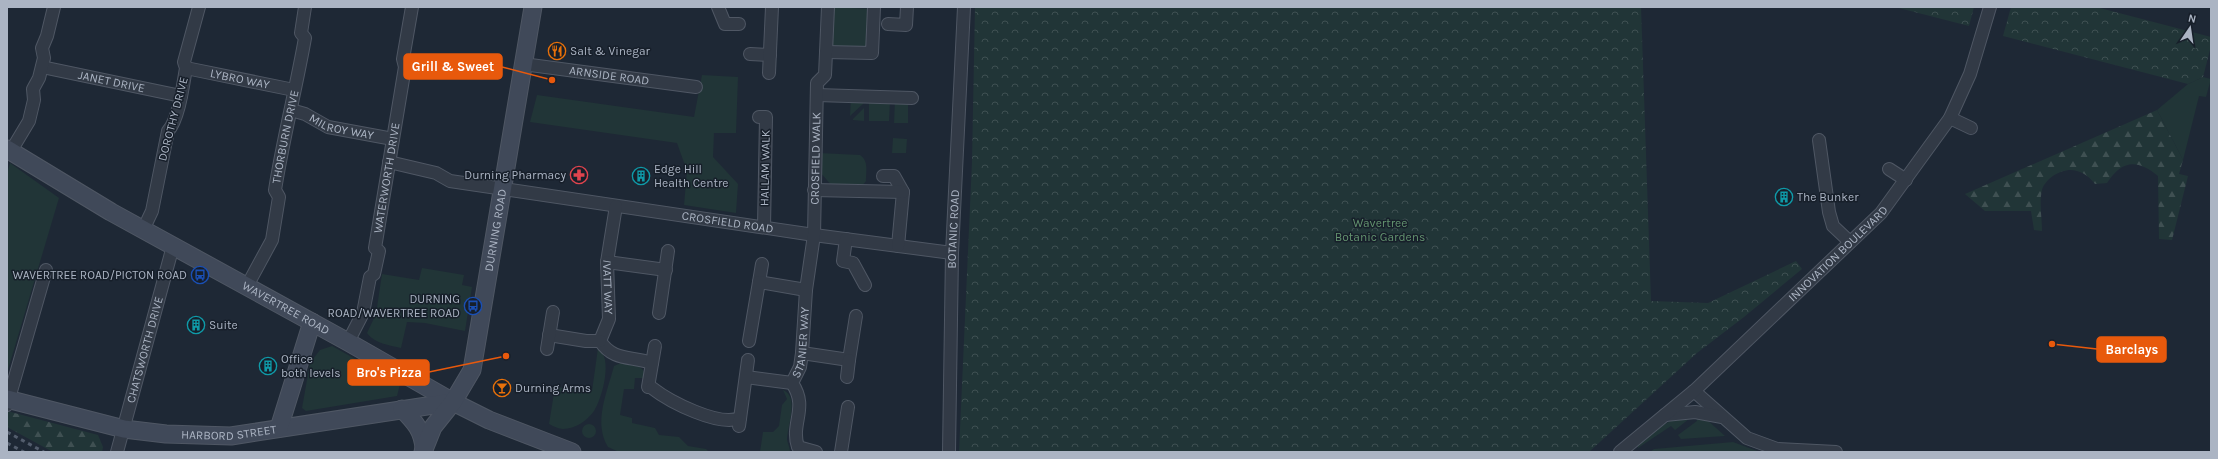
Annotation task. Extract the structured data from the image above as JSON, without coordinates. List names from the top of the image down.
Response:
{
  "streets": {
    "main road": ["DURNING ROAD", "WAVERTREE ROAD", "HARBORD STREET"],
    "street": [
      "ARNSIDE ROAD",
      "LYBRO WAY",
      "JANET DRIVE",
      "DOROTHY DRIVE",
      "MILROY WAY",
      "THORBURN DRIVE",
      "CROSFIELD WALK",
      "HALLAM WALK",
      "WATERWORTH DRIVE",
      "CROSFIELD ROAD",
      "BOTANIC ROAD",
      "INNOVATION BOULEVARD",
      "IVATT WAY",
      "STANIER WAY",
      "CHATSWORTH DRIVE"
    ]
  },
  "crossings": [
    ["ARNSIDE ROAD", "DURNING ROAD"],
    ["LYBRO WAY", "DOROTHY DRIVE"],
    ["LYBRO WAY", "THORBURN DRIVE"],
    ["JANET DRIVE", "DOROTHY DRIVE"],
    ["DOROTHY DRIVE", "WAVERTREE ROAD"],
    ["MILROY WAY", "THORBURN DRIVE"],
    ["MILROY WAY", "WATERWORTH DRIVE"],
    ["THORBURN DRIVE", "WAVERTREE ROAD"],
    ["CROSFIELD WALK", "CROSFIELD ROAD"],
    ["CROSFIELD WALK", "STANIER WAY"],
    ["HALLAM WALK", "CROSFIELD ROAD"],
    ["WATERWORTH DRIVE", "CROSFIELD ROAD"],
    ["WATERWORTH DRIVE", "WAVERTREE ROAD"],
    ["CROSFIELD ROAD", "BOTANIC ROAD"],
    ["CROSFIELD ROAD", "DURNING ROAD"],
    ["CROSFIELD ROAD", "IVATT WAY"],
    ["CROSFIELD ROAD", "STANIER WAY"],
    ["DURNING ROAD", "WAVERTREE ROAD"],
    ["DURNING ROAD", "HARBORD STREET"],
    ["WAVERTREE ROAD", "CHATSWORTH DRIVE"],
    ["WAVERTREE ROAD", "HARBORD STREET"],
    ["CHATSWORTH DRIVE", "HARBORD STREET"]
  ],
  "parks": ["Wavertree Botanic Gardens"],
  "places": {
    "restaurant": ["Salt & Vinegar"],
    "other": ["Grill & Sweet", "Barclays", "Bro's Pizza"],
    "pharmacy": ["Durning Pharmacy"],
    "building": [
      "Edge Hill Health Centre",
      "The Bunker",
      "Suite",
      "Office both levels"
    ],
    "bus stop": ["WAVERTREE ROAD/PICTON ROAD", "DURNING ROAD/WAVERTREE ROAD"],
    "bar": ["Durning Arms"]
  },
  "north": "top"
}
